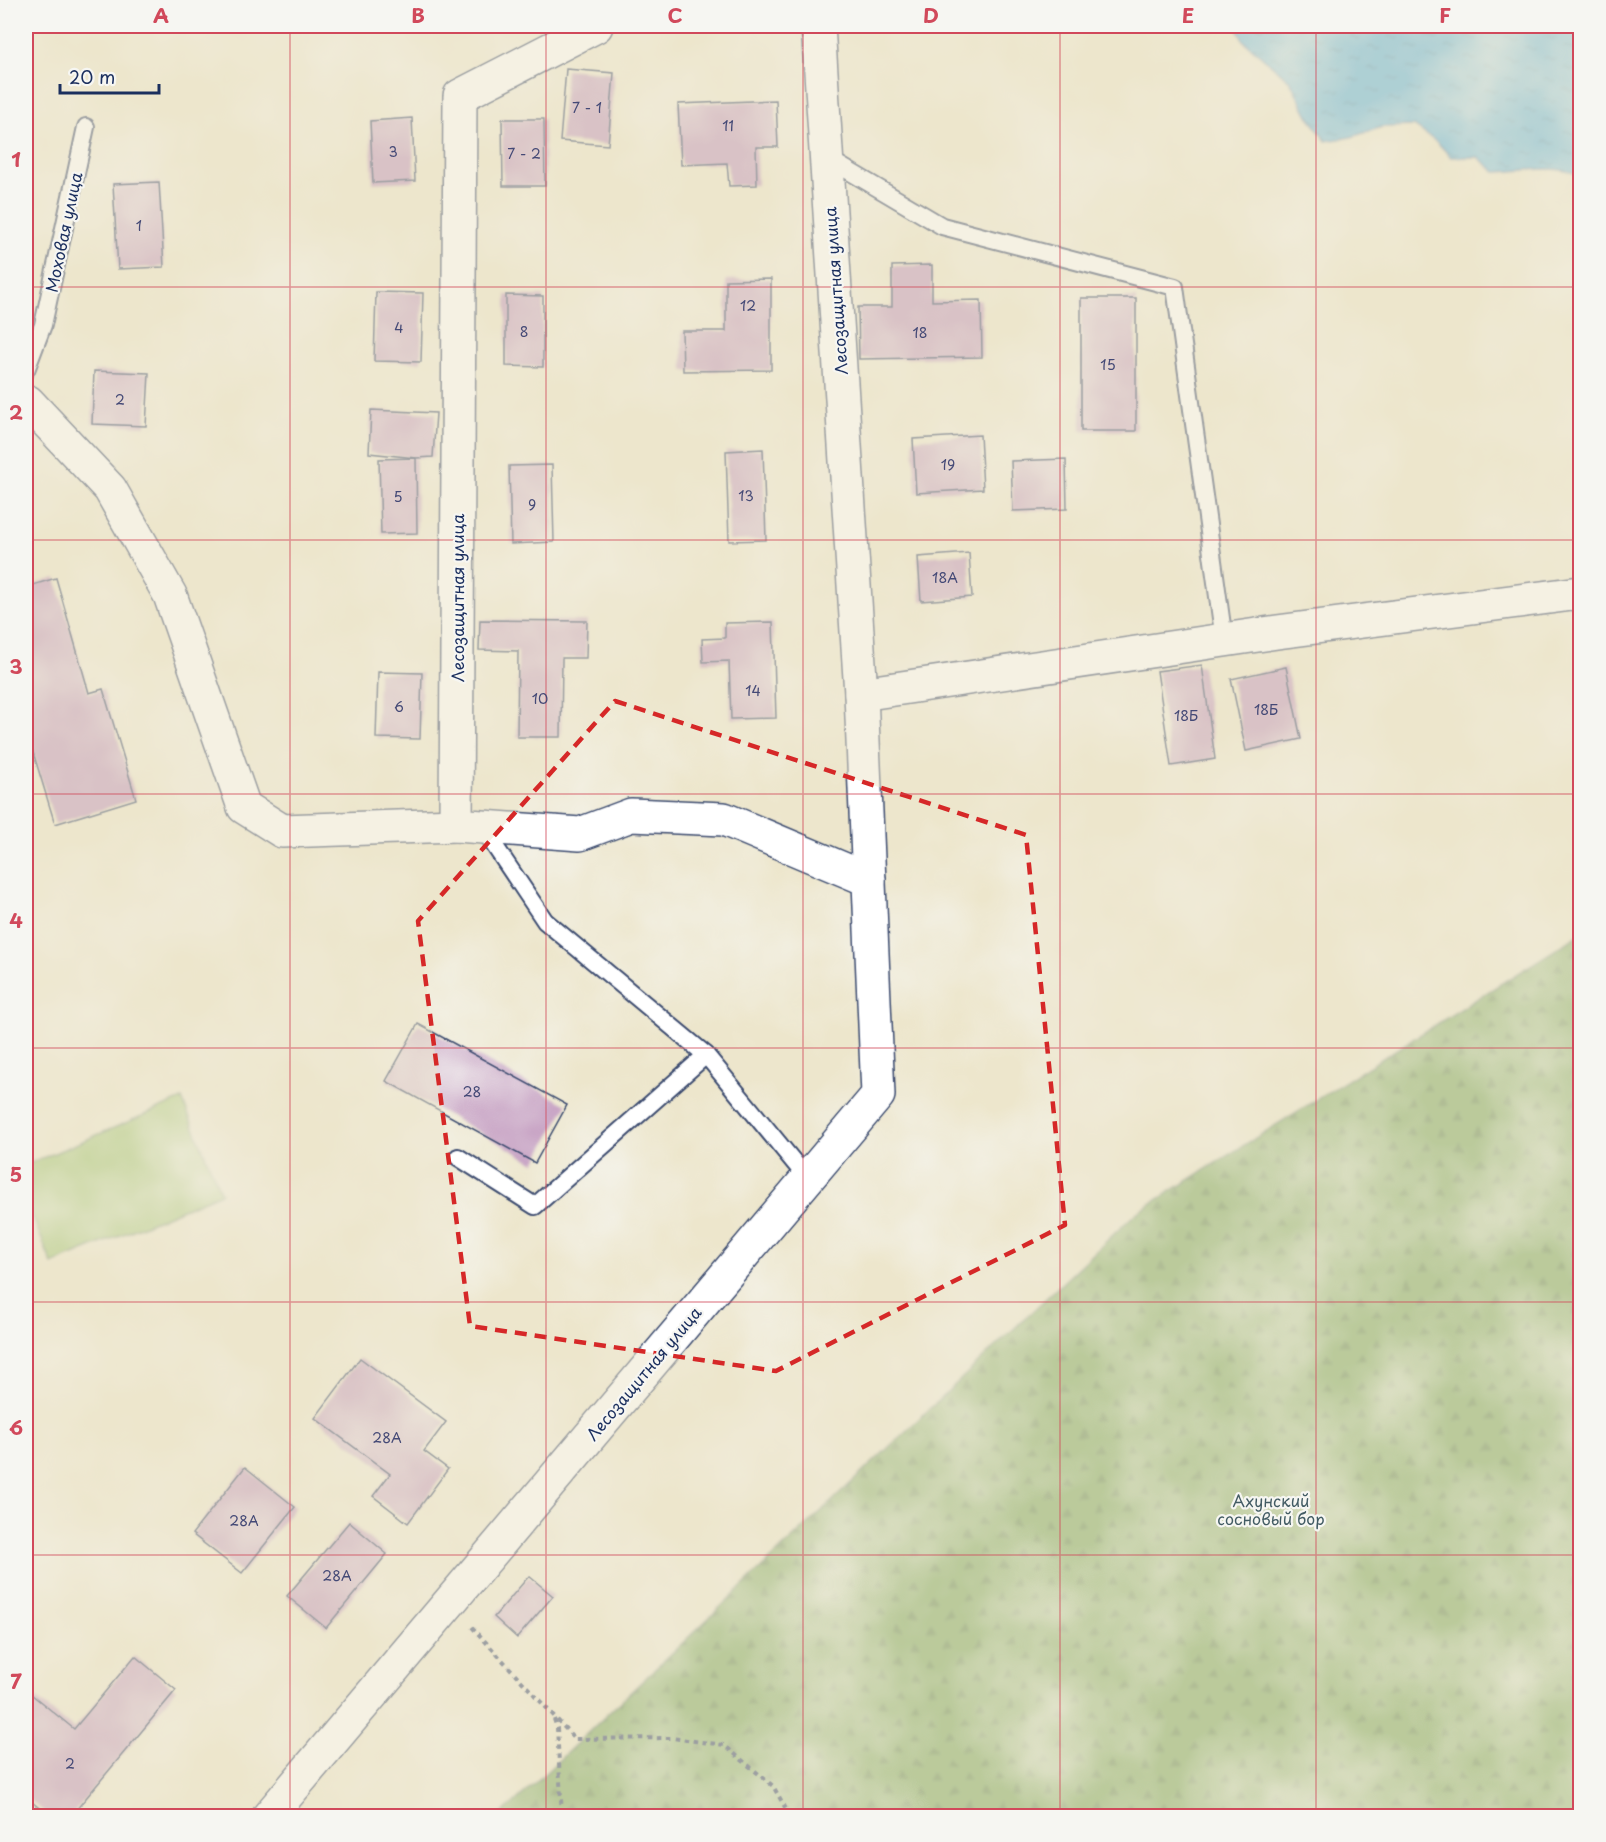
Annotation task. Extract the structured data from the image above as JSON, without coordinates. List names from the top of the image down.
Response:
{
  "streets": {
    "street": ["Лесозащитная улица"],
    "lane": ["Моховая улица"]
  },
  "parks": ["Ахунский сосновый бор"],
  "house_numbers": [
    "7 - 1",
    "11",
    "3",
    "7 - 2",
    "1",
    "12",
    "4",
    "8",
    "18",
    "15",
    "2",
    "19",
    "13",
    "5",
    "9",
    "18А",
    "14",
    "10",
    "6",
    "18Б",
    "18Б",
    "28",
    "28А",
    "28А",
    "28А",
    "2"
  ],
  "scale_bar": "20 m",
  "grid": {
    "columns": [
      "A",
      "B",
      "C",
      "D",
      "E",
      "F"
    ],
    "rows": [
      "1",
      "2",
      "3",
      "4",
      "5",
      "6",
      "7"
    ]
  }
}
